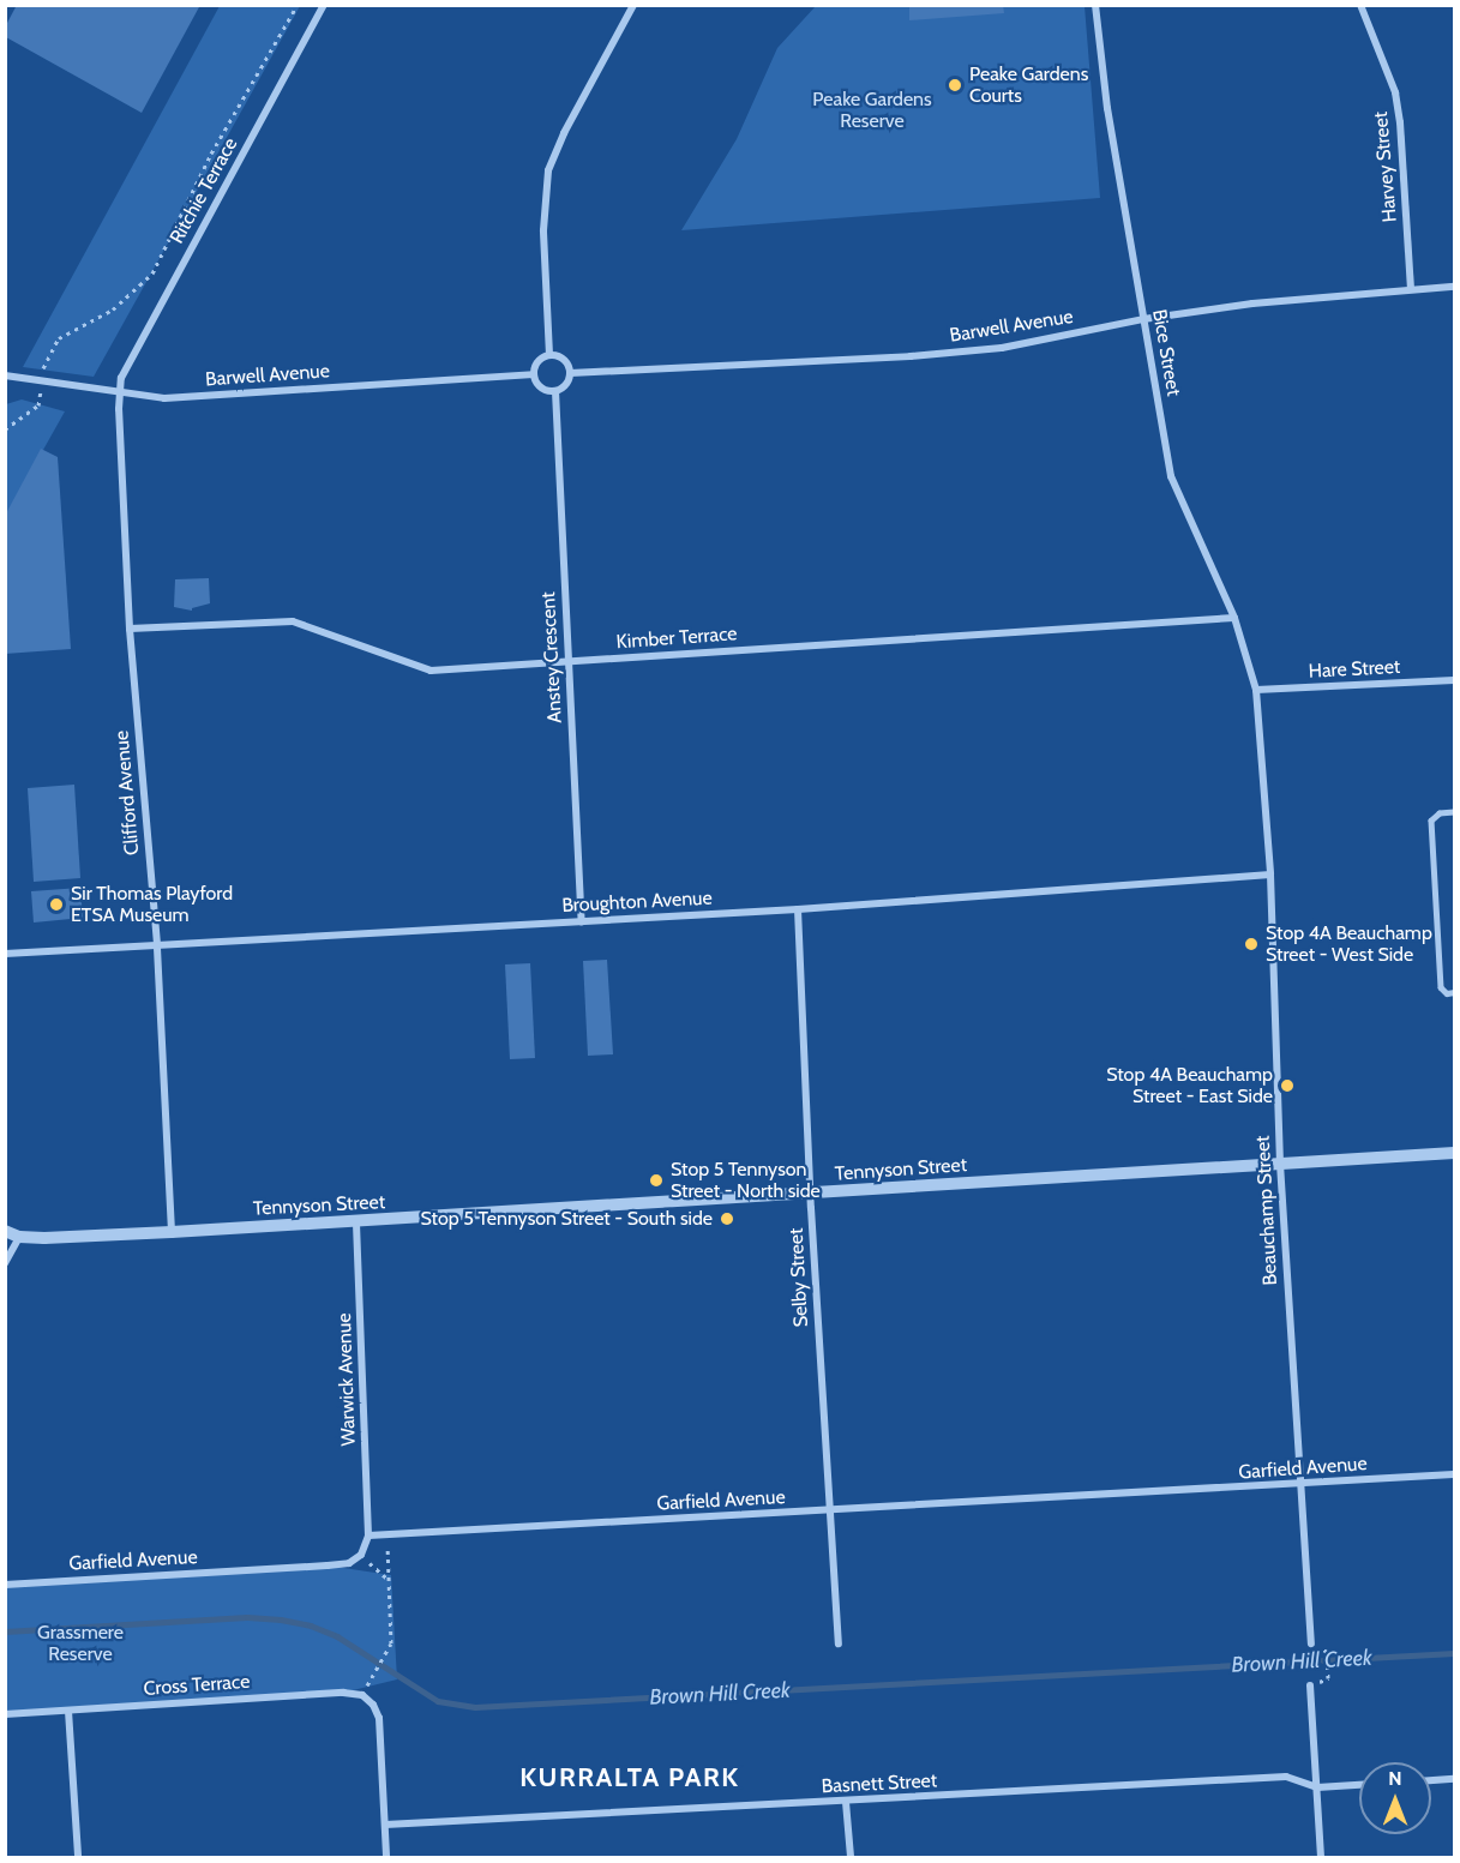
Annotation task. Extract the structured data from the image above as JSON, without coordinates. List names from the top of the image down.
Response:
{
  "streets": {
    "street": [
      "Harvey Street",
      "Ritchie Terrace",
      "Barwell Avenue",
      "Bice Street",
      "Kimber Terrace",
      "Anstey Crescent",
      "Hare Street",
      "Clifford Avenue",
      "Broughton Avenue",
      "Tennyson Street",
      "Beauchamp Street",
      "Selby Street",
      "Warwick Avenue",
      "Garfield Avenue",
      "Cross Terrace",
      "Basnett Street"
    ]
  },
  "crossings": [
    ["Harvey Street", "Barwell Avenue"],
    ["Ritchie Terrace", "Barwell Avenue"],
    ["Ritchie Terrace", "Clifford Avenue"],
    ["Barwell Avenue", "Bice Street"],
    ["Barwell Avenue", "Anstey Crescent"],
    ["Barwell Avenue", "Clifford Avenue"],
    ["Bice Street", "Kimber Terrace"],
    ["Bice Street", "Hare Street"],
    ["Bice Street", "Beauchamp Street"],
    ["Kimber Terrace", "Anstey Crescent"],
    ["Kimber Terrace", "Clifford Avenue"],
    ["Anstey Crescent", "Broughton Avenue"],
    ["Hare Street", "Beauchamp Street"],
    ["Clifford Avenue", "Broughton Avenue"],
    ["Clifford Avenue", "Tennyson Street"],
    ["Broughton Avenue", "Beauchamp Street"],
    ["Broughton Avenue", "Selby Street"],
    ["Tennyson Street", "Beauchamp Street"],
    ["Tennyson Street", "Selby Street"],
    ["Tennyson Street", "Warwick Avenue"],
    ["Beauchamp Street", "Garfield Avenue"],
    ["Selby Street", "Garfield Avenue"],
    ["Warwick Avenue", "Garfield Avenue"],
    ["Cross Terrace", "Basnett Street"]
  ],
  "districts": ["KURRALTA PARK"],
  "water": ["Brown Hill Creek"],
  "parks": ["Peake Gardens Reserve", "Grassmere Reserve"],
  "places": [
    "Peake Gardens Courts",
    "Sir Thomas Playford ETSA Museum",
    "Stop 4A Beauchamp Street - West Side",
    "Stop 4A Beauchamp Street - East Side",
    "Stop 5 Tennyson Street - North side",
    "Stop 5 Tennyson Street - South side"
  ],
  "north": "top"
}
